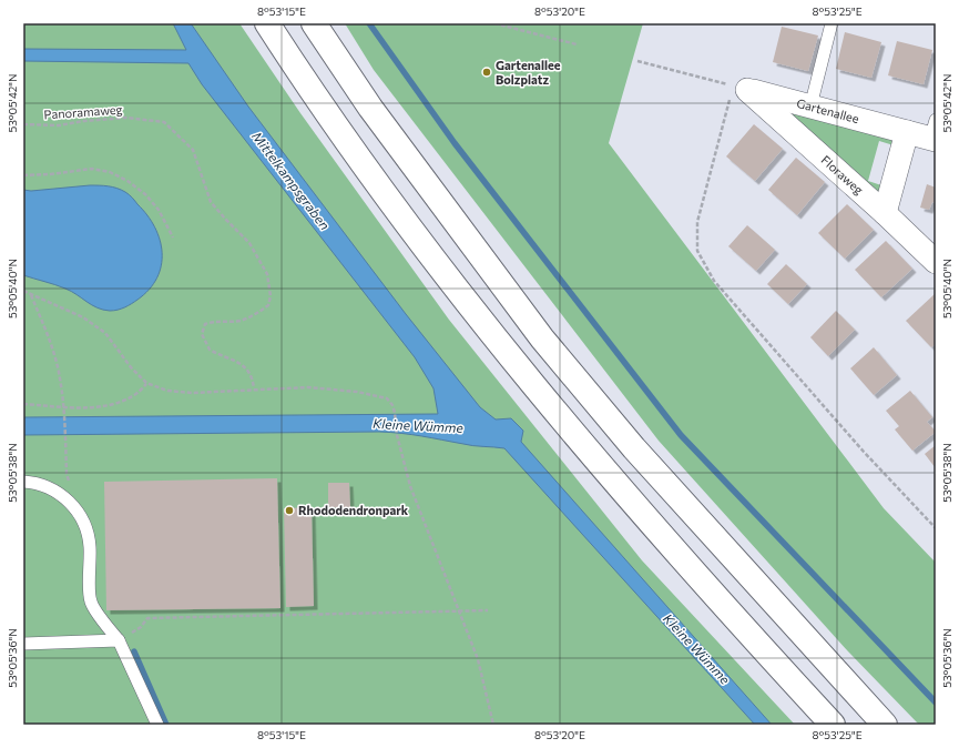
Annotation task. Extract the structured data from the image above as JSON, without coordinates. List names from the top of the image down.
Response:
{
  "streets": {
    "street": ["Gartenallee", "Floraweg"],
    "path": ["Panoramaweg"]
  },
  "crossings": [
    ["Gartenallee", "Floraweg"]
  ],
  "water": ["Mittelkampsgraben", "Kleine Wümme"],
  "places": ["Gartenallee Bolzplatz", "Rhododendronpark"],
  "coordinates": [
    "8°53'15\"E",
    "8°53'20\"E",
    "8°53'25\"E",
    "53°05'42\"N",
    "53°05'40\"N",
    "53°05'38\"N",
    "53°05'36\"N"
  ]
}
